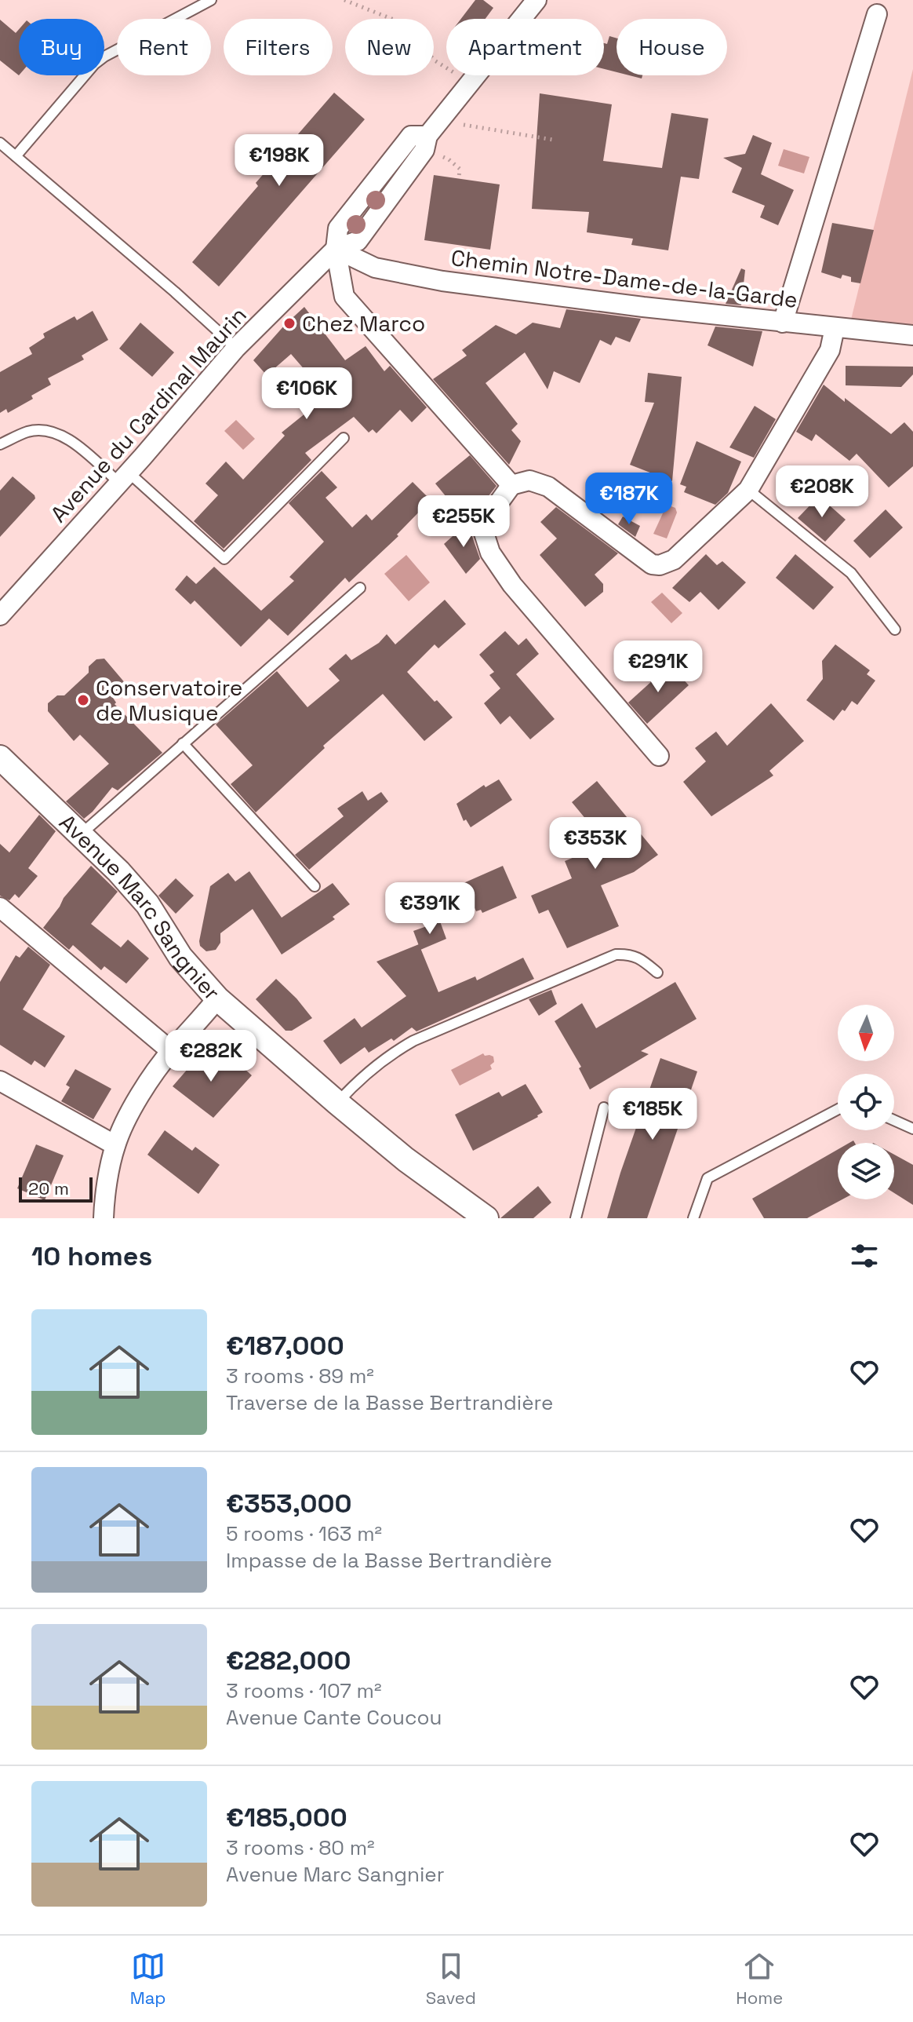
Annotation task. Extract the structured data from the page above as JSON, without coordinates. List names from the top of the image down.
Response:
{
  "streets": {
    "street": ["Chemin Notre-Dame-de-la-Garde", "Avenue du Cardinal Maurin", "Avenue Marc Sangnier"]
  },
  "crossings": [
    ["Chemin Notre-Dame-de-la-Garde", "Avenue du Cardinal Maurin"]
  ],
  "places": ["Chez Marco", "Conservatoire de Musique"],
  "scale_bar": "20 m",
  "north": "bottom",
  "page": {
    "chip": [
      "Buy",
      "Rent",
      "Filters",
      "New",
      "Apartment",
      "House"
    ],
    "price": [
      "€198K",
      "€106K",
      "€208K",
      "€187K",
      "€255K",
      "€291K",
      "€353K",
      "€391K",
      "€282K",
      "€185K"
    ],
    "scale": "20 m",
    "heading": "10 homes",
    "list": [
      {
        "name": "€187,000",
        "note": "3 rooms · 89 m² · Traverse de la Basse Bertrandière"
      },
      {
        "name": "€353,000",
        "note": "5 rooms · 163 m² · Impasse de la Basse Bertrandière"
      },
      {
        "name": "€282,000",
        "note": "3 rooms · 107 m² · Avenue Cante Coucou"
      },
      {
        "name": "€185,000",
        "note": "3 rooms · 80 m² · Avenue Marc Sangnier"
      }
    ],
    "tabs": ["Map", "Saved", "Home"]
  }
}
